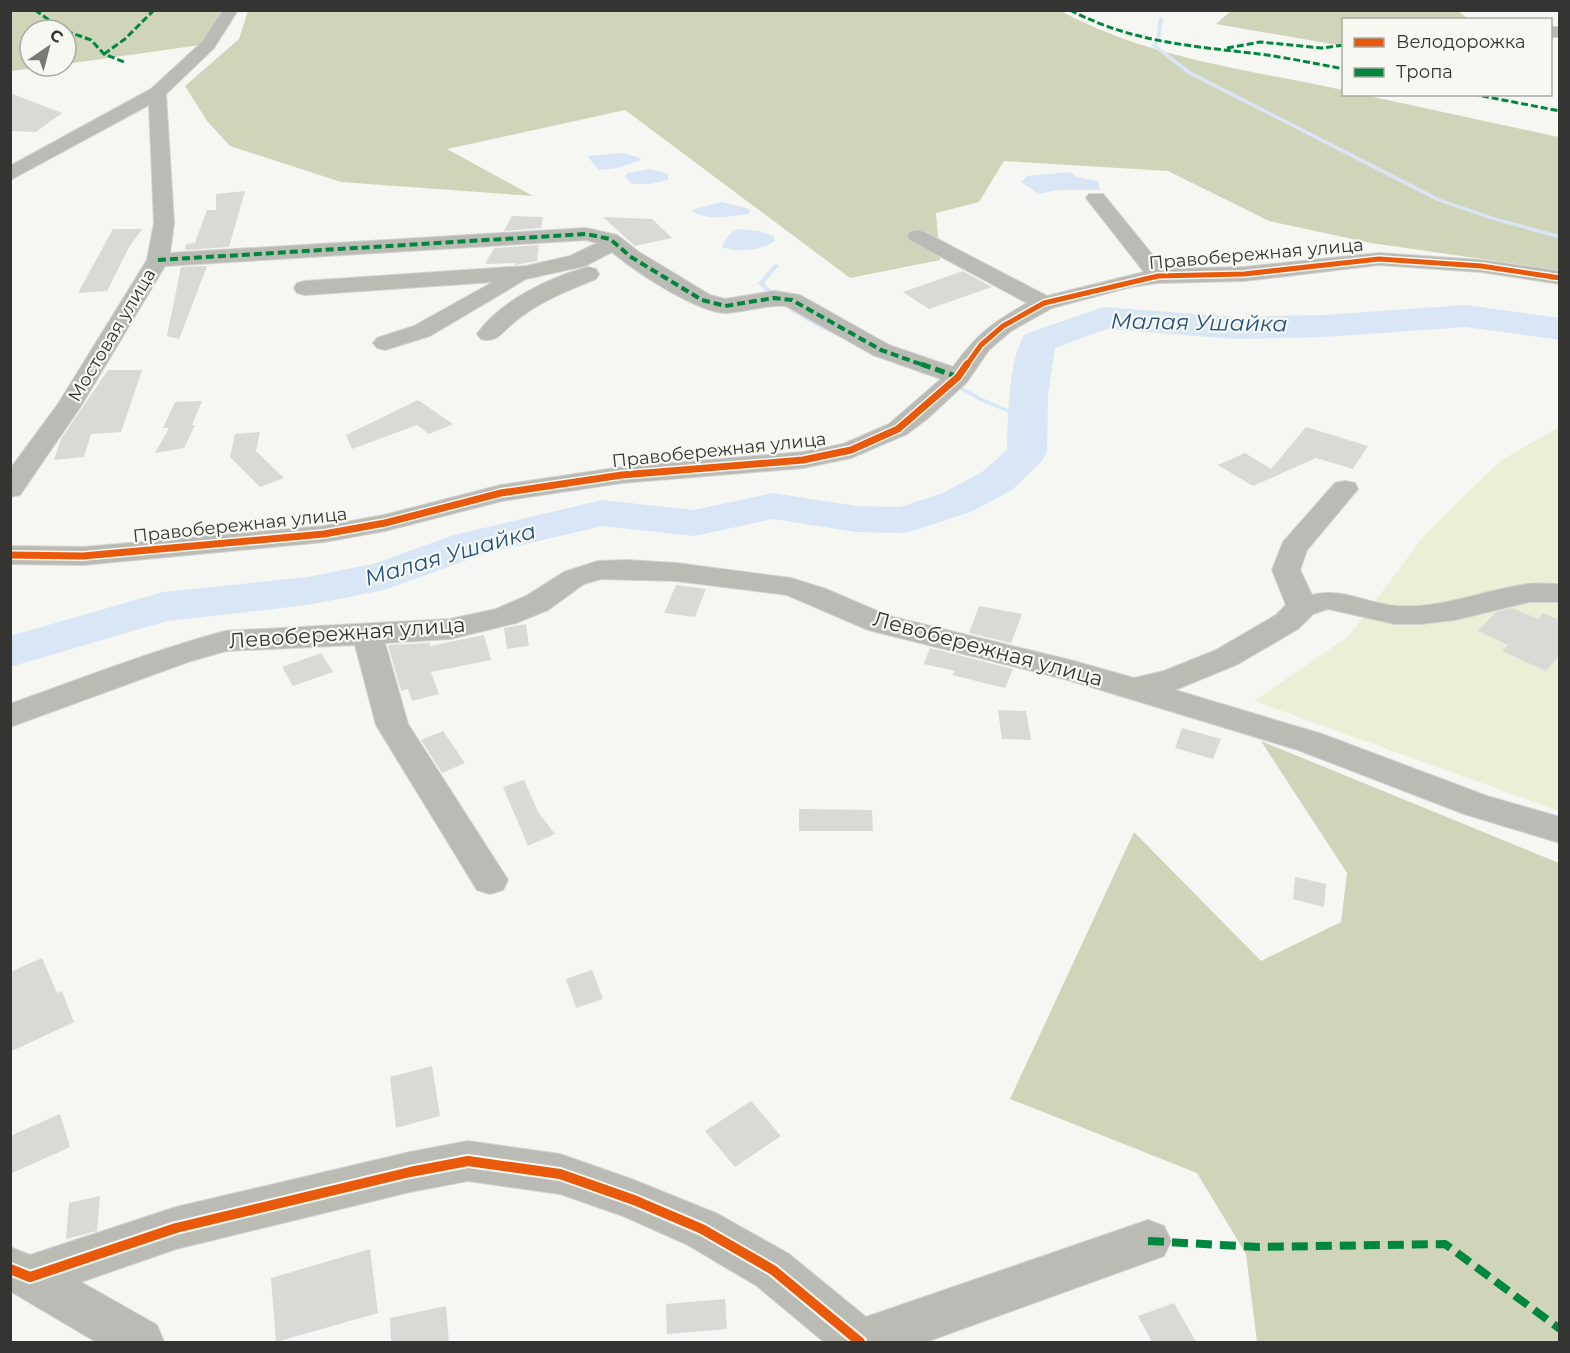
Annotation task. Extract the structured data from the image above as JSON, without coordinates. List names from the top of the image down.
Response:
{
  "streets": {
    "street": ["Правобережная улица", "Мостовая улица", "Левобережная улица"]
  },
  "water": ["Малая Ушайка"],
  "legend": ["Велодорожка", "Тропа"],
  "north": "top right"
}
